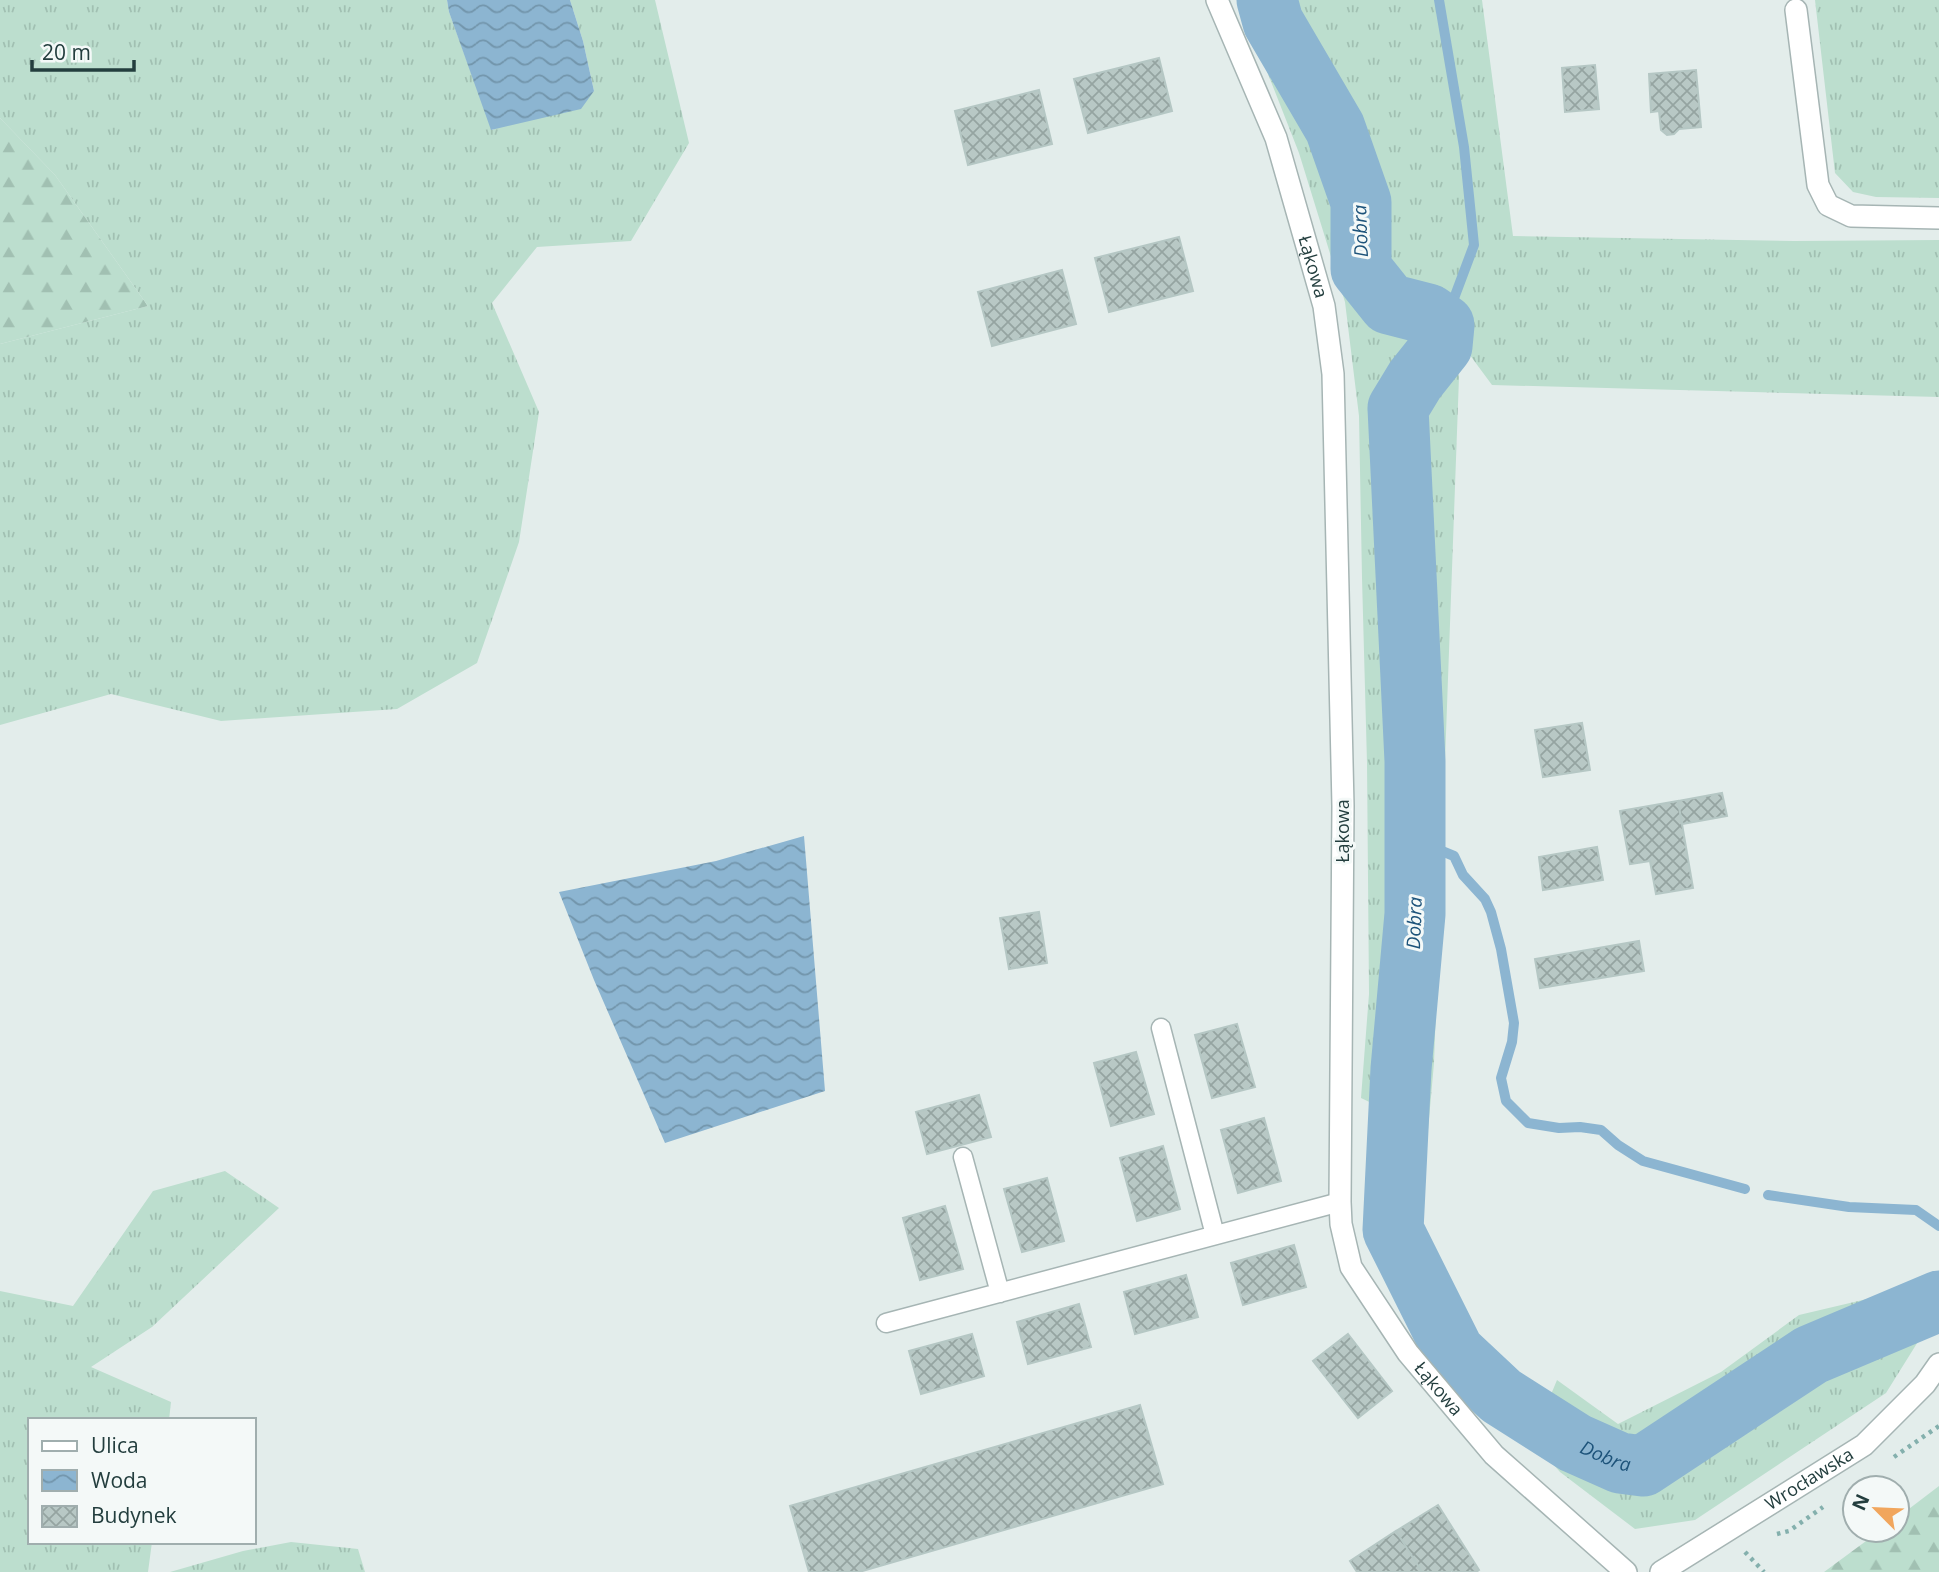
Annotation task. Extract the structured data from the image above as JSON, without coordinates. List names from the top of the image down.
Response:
{
  "streets": {
    "street": ["Łąkowa", "Wrocławska"]
  },
  "water": ["Dobra"],
  "legend": ["Ulica", "Woda", "Budynek"],
  "scale_bar": "20 m",
  "north": "top left"
}
